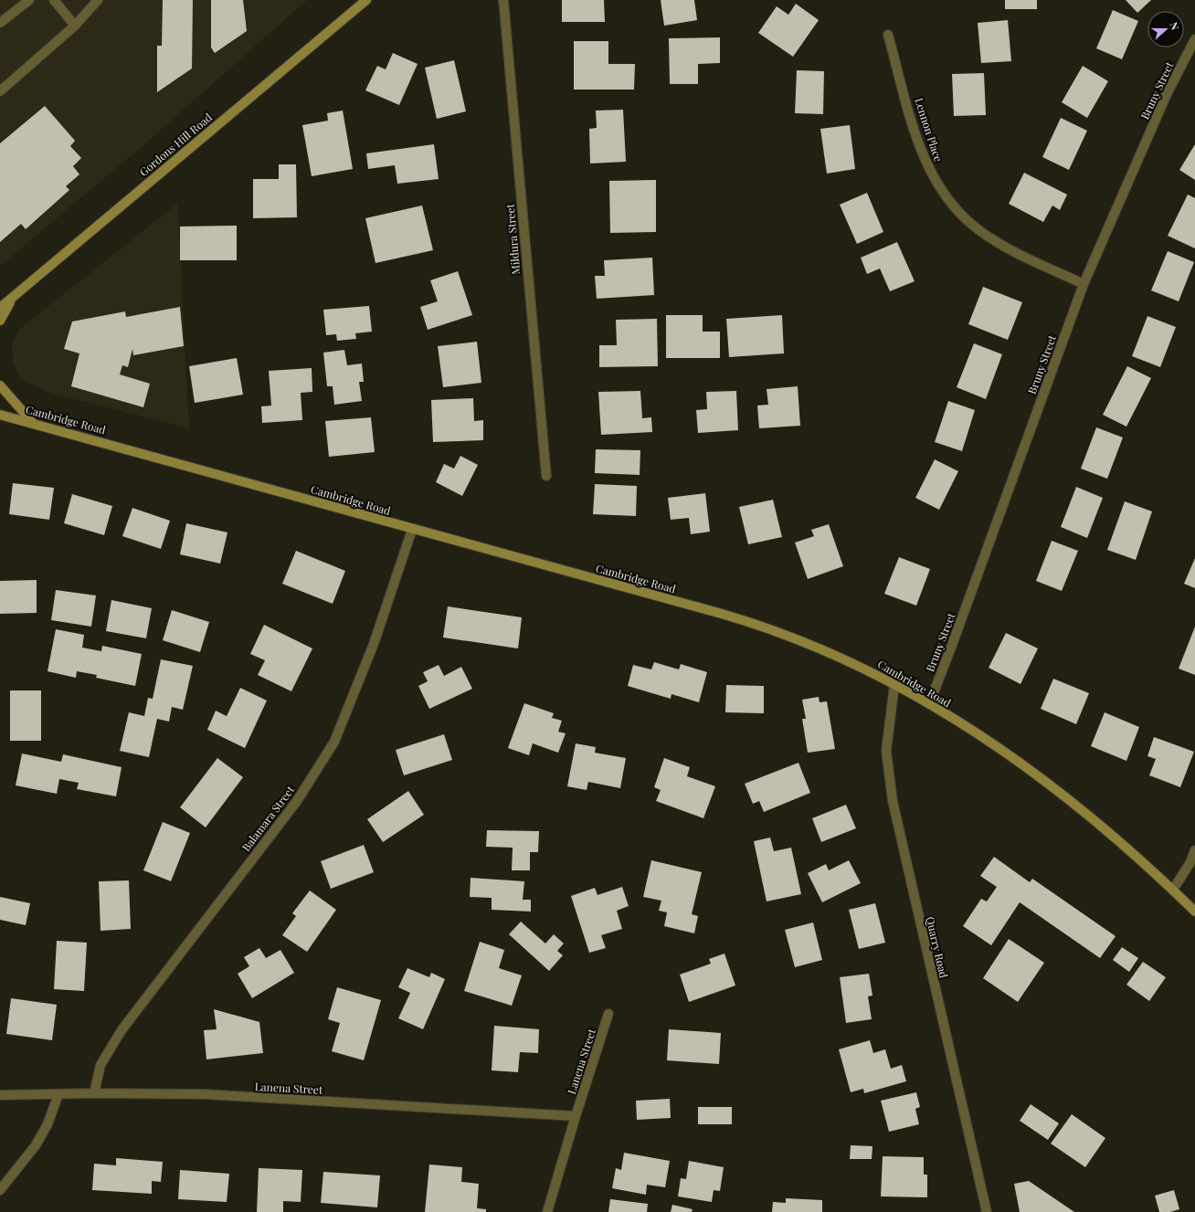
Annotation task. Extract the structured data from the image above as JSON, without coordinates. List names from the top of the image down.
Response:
{
  "streets": {
    "main road": ["Gordons Hill Road", "Cambridge Road"],
    "street": [
      "Bruny Street",
      "Lennon Place",
      "Mildura Street",
      "Balamara Street",
      "Quarry Road",
      "Lanena Street"
    ]
  },
  "crossings": [
    ["Bruny Street", "Lennon Place"],
    ["Bruny Street", "Cambridge Road"],
    ["Cambridge Road", "Balamara Street"],
    ["Cambridge Road", "Quarry Road"],
    ["Balamara Street", "Lanena Street"]
  ],
  "north": "right"
}
